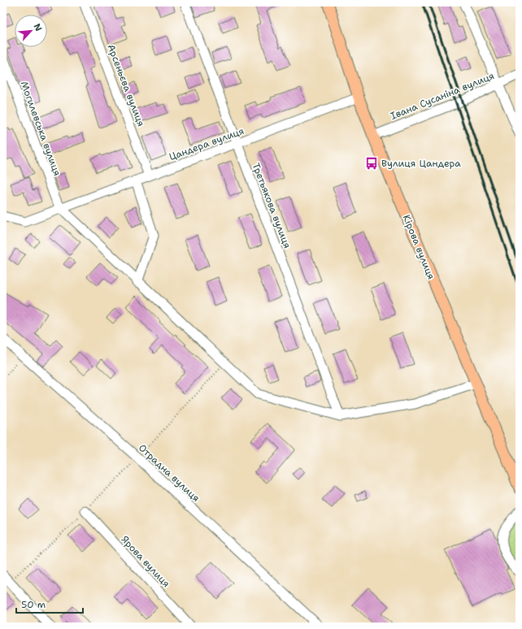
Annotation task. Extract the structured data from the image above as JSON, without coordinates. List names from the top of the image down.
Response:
{
  "streets": {
    "main road": ["Кірова вулиця"],
    "street": [
      "Арсеньєва вулиця",
      "Івана Сусаніна вулиця",
      "Могилевська вулиця",
      "Цандера вулиця",
      "Третьякова вулиця",
      "Отрадна вулиця",
      "Ярова вулиця"
    ]
  },
  "crossings": [
    ["Арсеньєва вулиця", "Цандера вулиця"],
    ["Івана Сусаніна вулиця", "Кірова вулиця"],
    ["Могилевська вулиця", "Цандера вулиця"],
    ["Цандера вулиця", "Третьякова вулиця"],
    ["Цандера вулиця", "Кірова вулиця"]
  ],
  "places": {
    "bus stop": ["Вулиця Цандера"]
  },
  "scale_bar": "50 m",
  "north": "top right"
}
